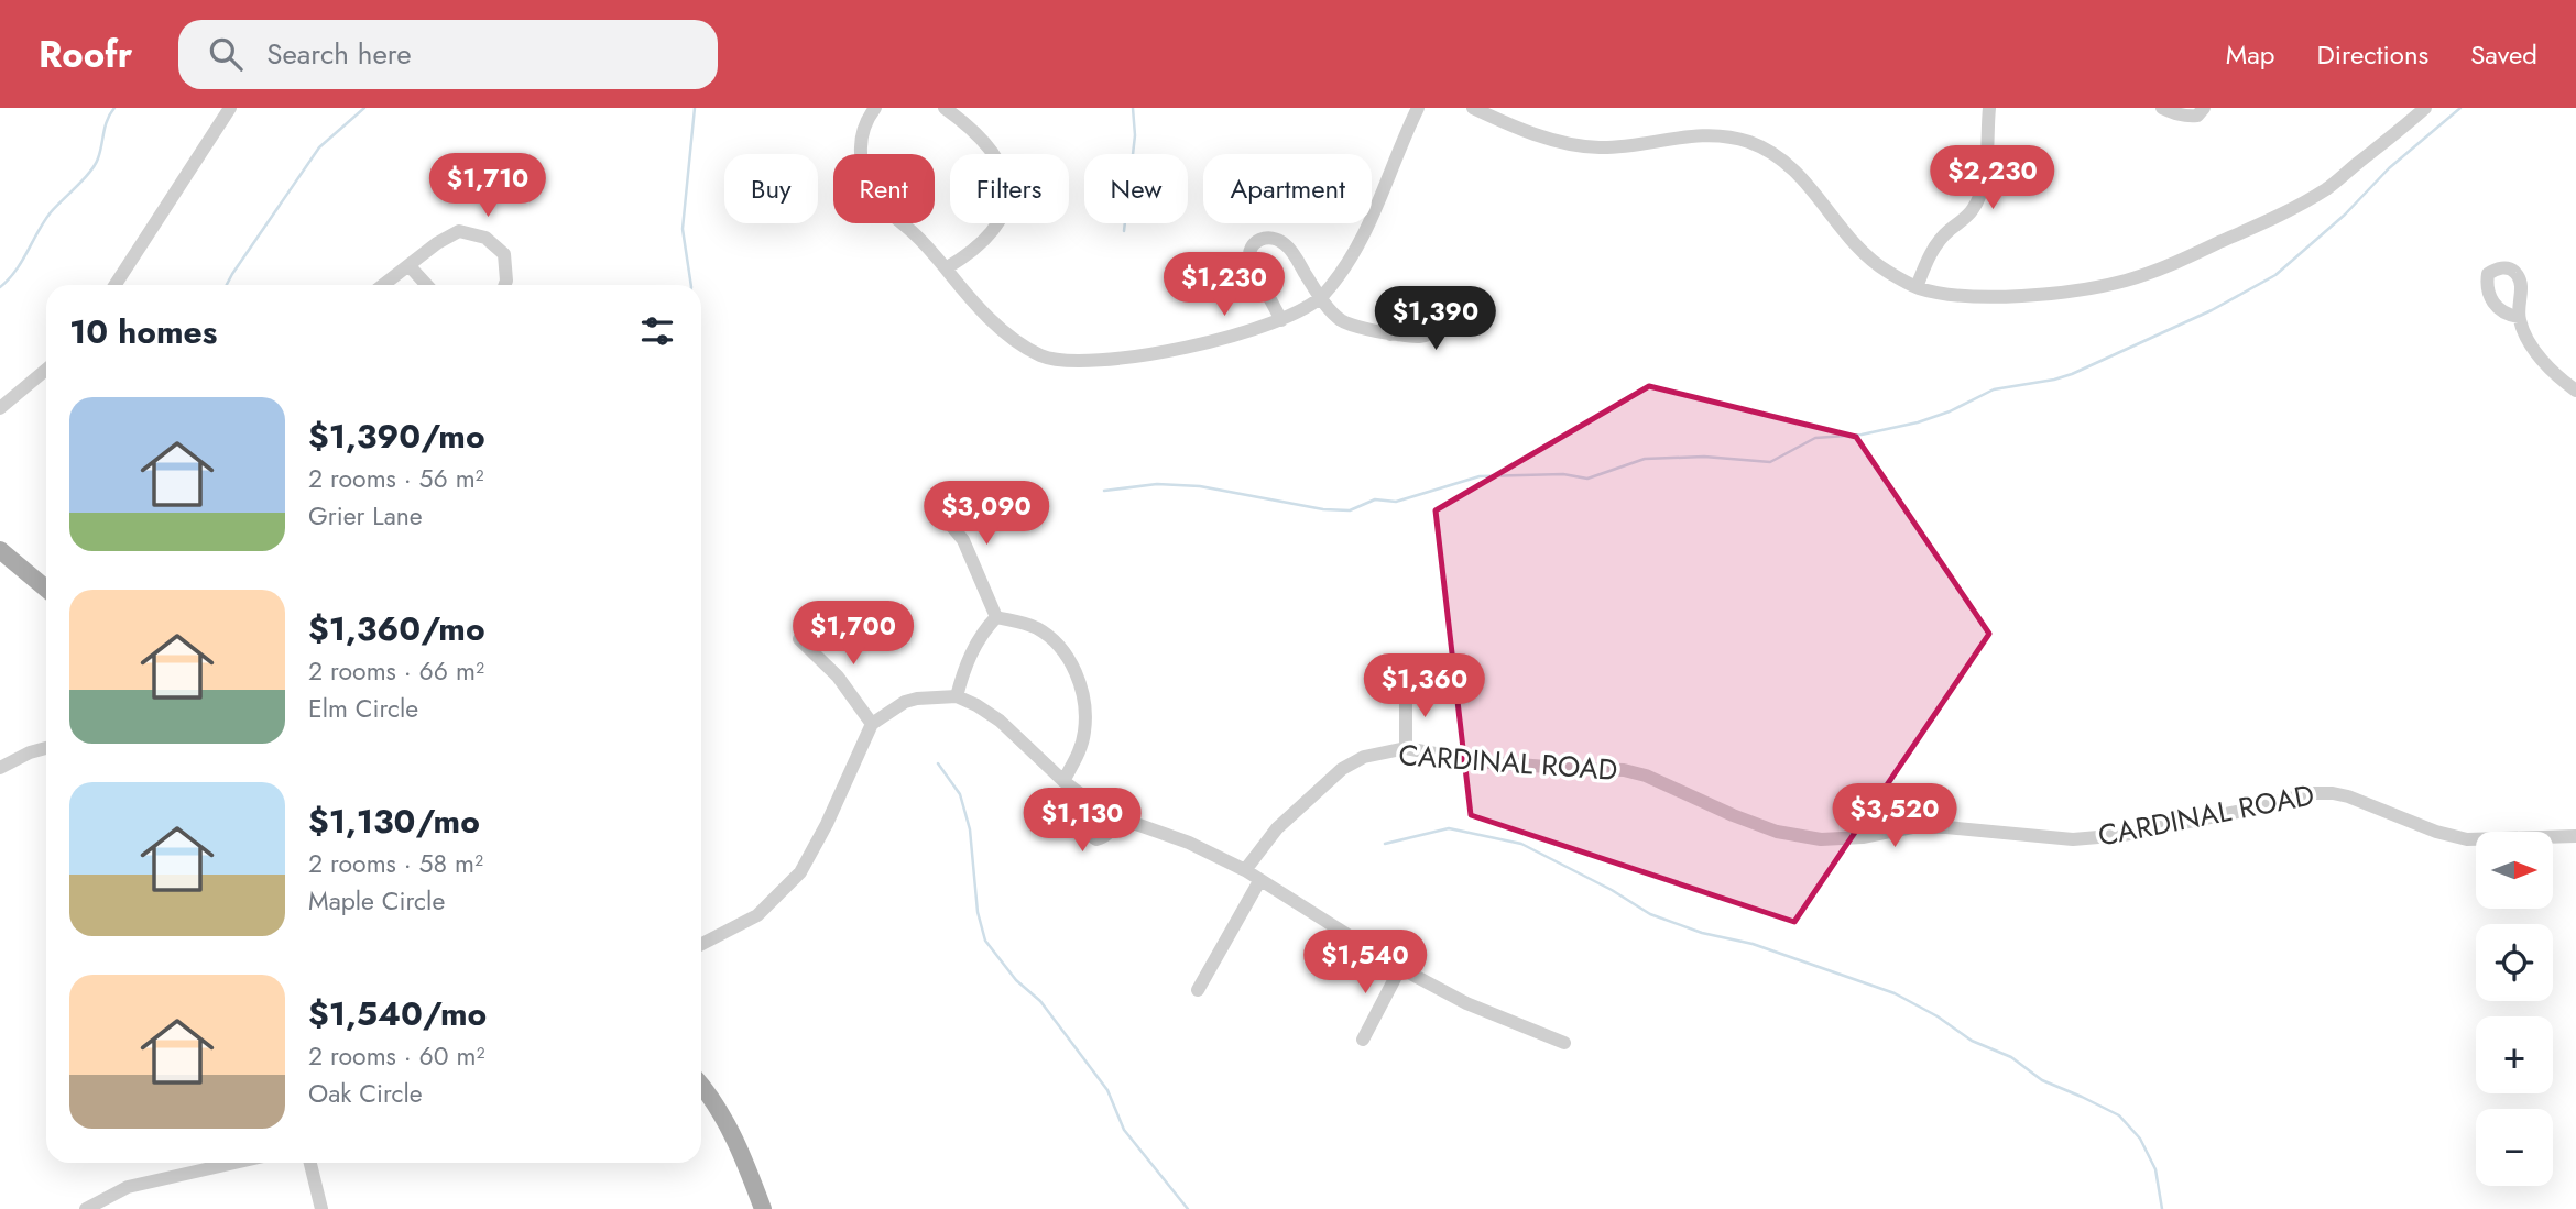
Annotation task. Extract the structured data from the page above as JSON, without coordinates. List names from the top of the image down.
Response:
{
  "streets": {
    "street": ["CARDINAL ROAD"]
  },
  "north": "right",
  "page": {
    "header": "Roofr",
    "search": "Search here",
    "nav": ["Map", "Directions", "Saved"],
    "price": [
      "$2,230",
      "$1,710",
      "$1,230",
      "$1,390",
      "$3,090",
      "$1,700",
      "$1,360",
      "$3,520",
      "$1,130",
      "$1,540"
    ],
    "chip": [
      "Buy",
      "Rent",
      "Filters",
      "New",
      "Apartment"
    ],
    "heading": "10 homes",
    "list": [
      {
        "name": "$1,390/mo",
        "note": "2 rooms · 56 m² · Grier Lane"
      },
      {
        "name": "$1,360/mo",
        "note": "2 rooms · 66 m² · Elm Circle"
      },
      {
        "name": "$1,130/mo",
        "note": "2 rooms · 58 m² · Maple Circle"
      },
      {
        "name": "$1,540/mo",
        "note": "2 rooms · 60 m² · Oak Circle"
      }
    ],
    "map_buttons": ["+", "−"]
  }
}
